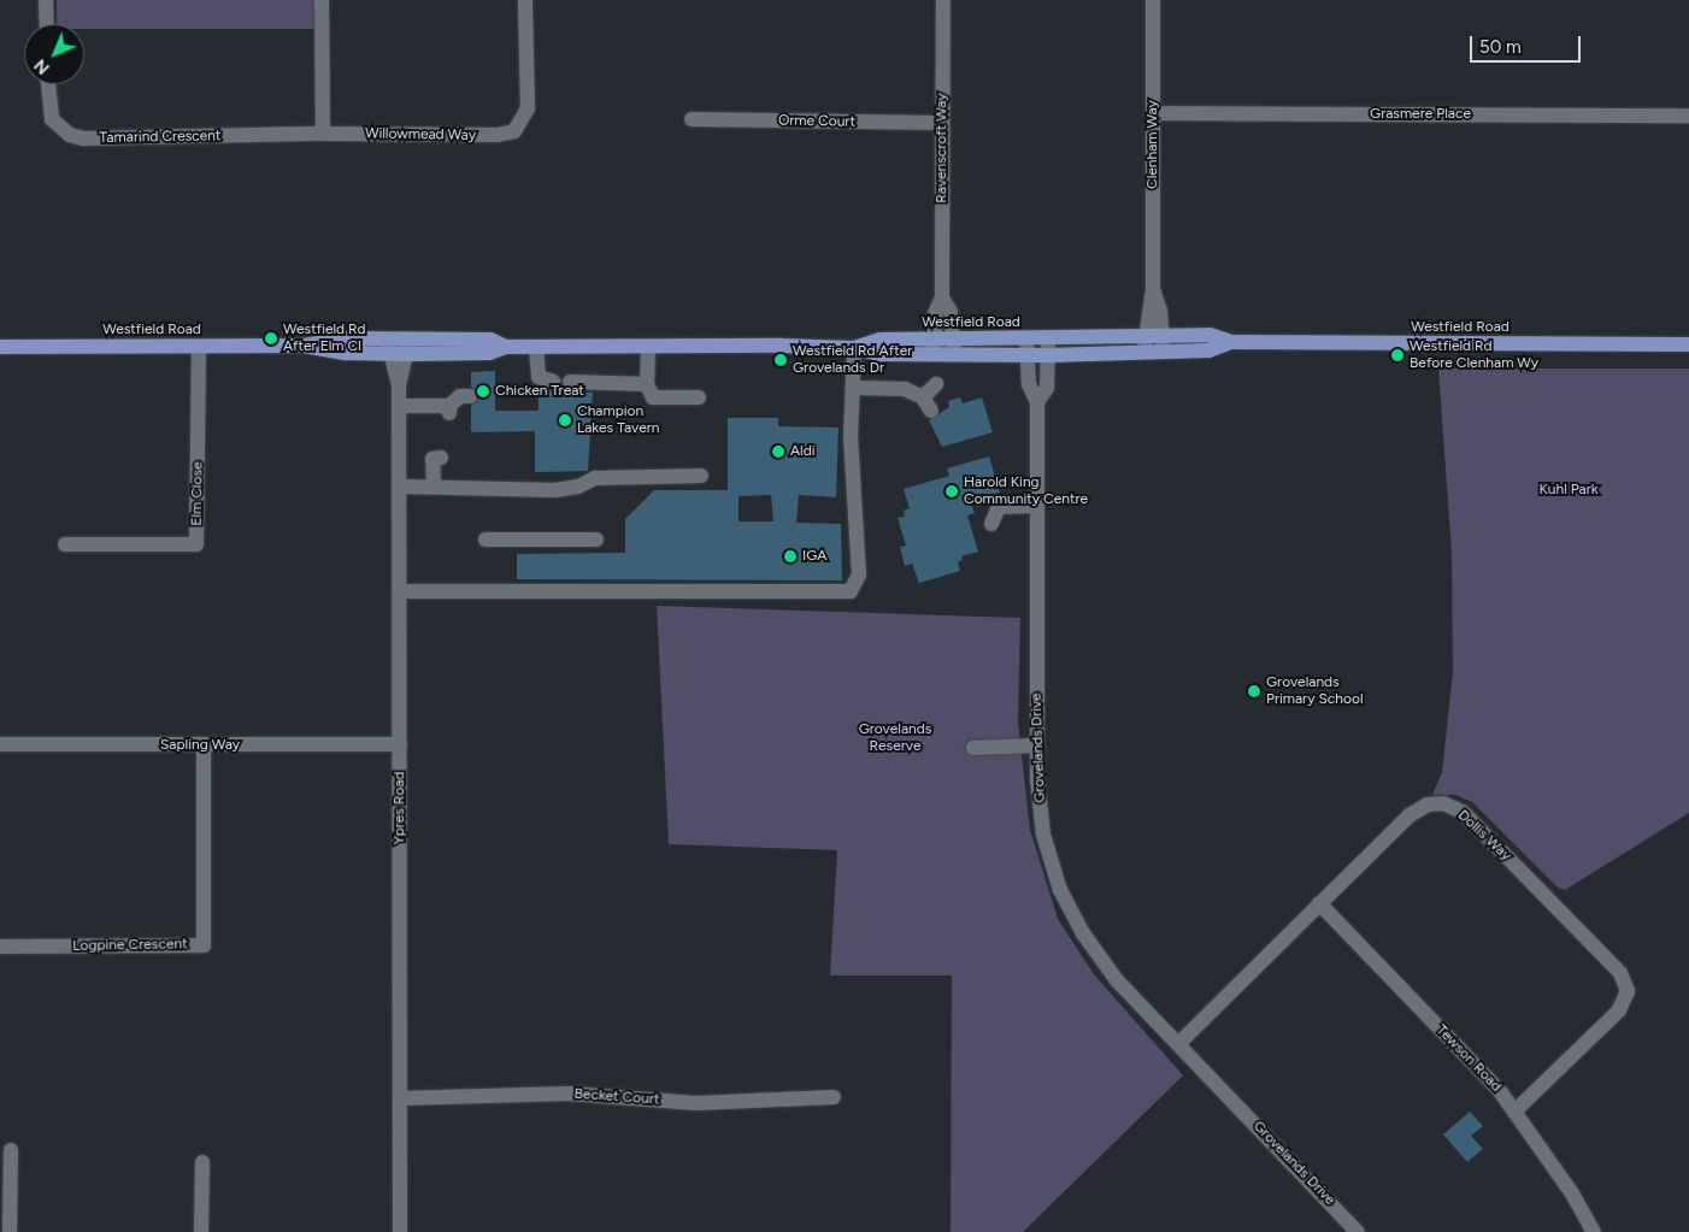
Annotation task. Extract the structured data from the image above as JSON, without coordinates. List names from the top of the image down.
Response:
{
  "streets": {
    "main road": ["Westfield Road"],
    "street": [
      "Grasmere Place",
      "Orme Court",
      "Willowmead Way",
      "Tamarind Crescent",
      "Clenham Way",
      "Ravenscroft Way",
      "Elm Close",
      "Sapling Way",
      "Grovelands Drive",
      "Ypres Road",
      "Dollis Way",
      "Logpine Crescent",
      "Tewson Road",
      "Becket Court"
    ]
  },
  "crossings": [
    ["Grasmere Place", "Clenham Way"],
    ["Orme Court", "Ravenscroft Way"],
    ["Willowmead Way", "Tamarind Crescent"],
    ["Clenham Way", "Westfield Road"],
    ["Ravenscroft Way", "Westfield Road"],
    ["Westfield Road", "Elm Close"],
    ["Westfield Road", "Grovelands Drive"],
    ["Westfield Road", "Ypres Road"],
    ["Sapling Way", "Ypres Road"],
    ["Sapling Way", "Logpine Crescent"],
    ["Grovelands Drive", "Dollis Way"],
    ["Ypres Road", "Becket Court"],
    ["Dollis Way", "Tewson Road"]
  ],
  "parks": ["Kuhl Park", "Grovelands Reserve"],
  "places": [
    "Westfield Rd After Elm Cl",
    "Westfield Rd Before Clenham Wy",
    "Westfield Rd After Grovelands Dr",
    "Chicken Treat",
    "Champion Lakes Tavern",
    "Aldi",
    "Harold King Community Centre",
    "IGA",
    "Grovelands Primary School"
  ],
  "scale_bar": "50 m",
  "north": "bottom left"
}
